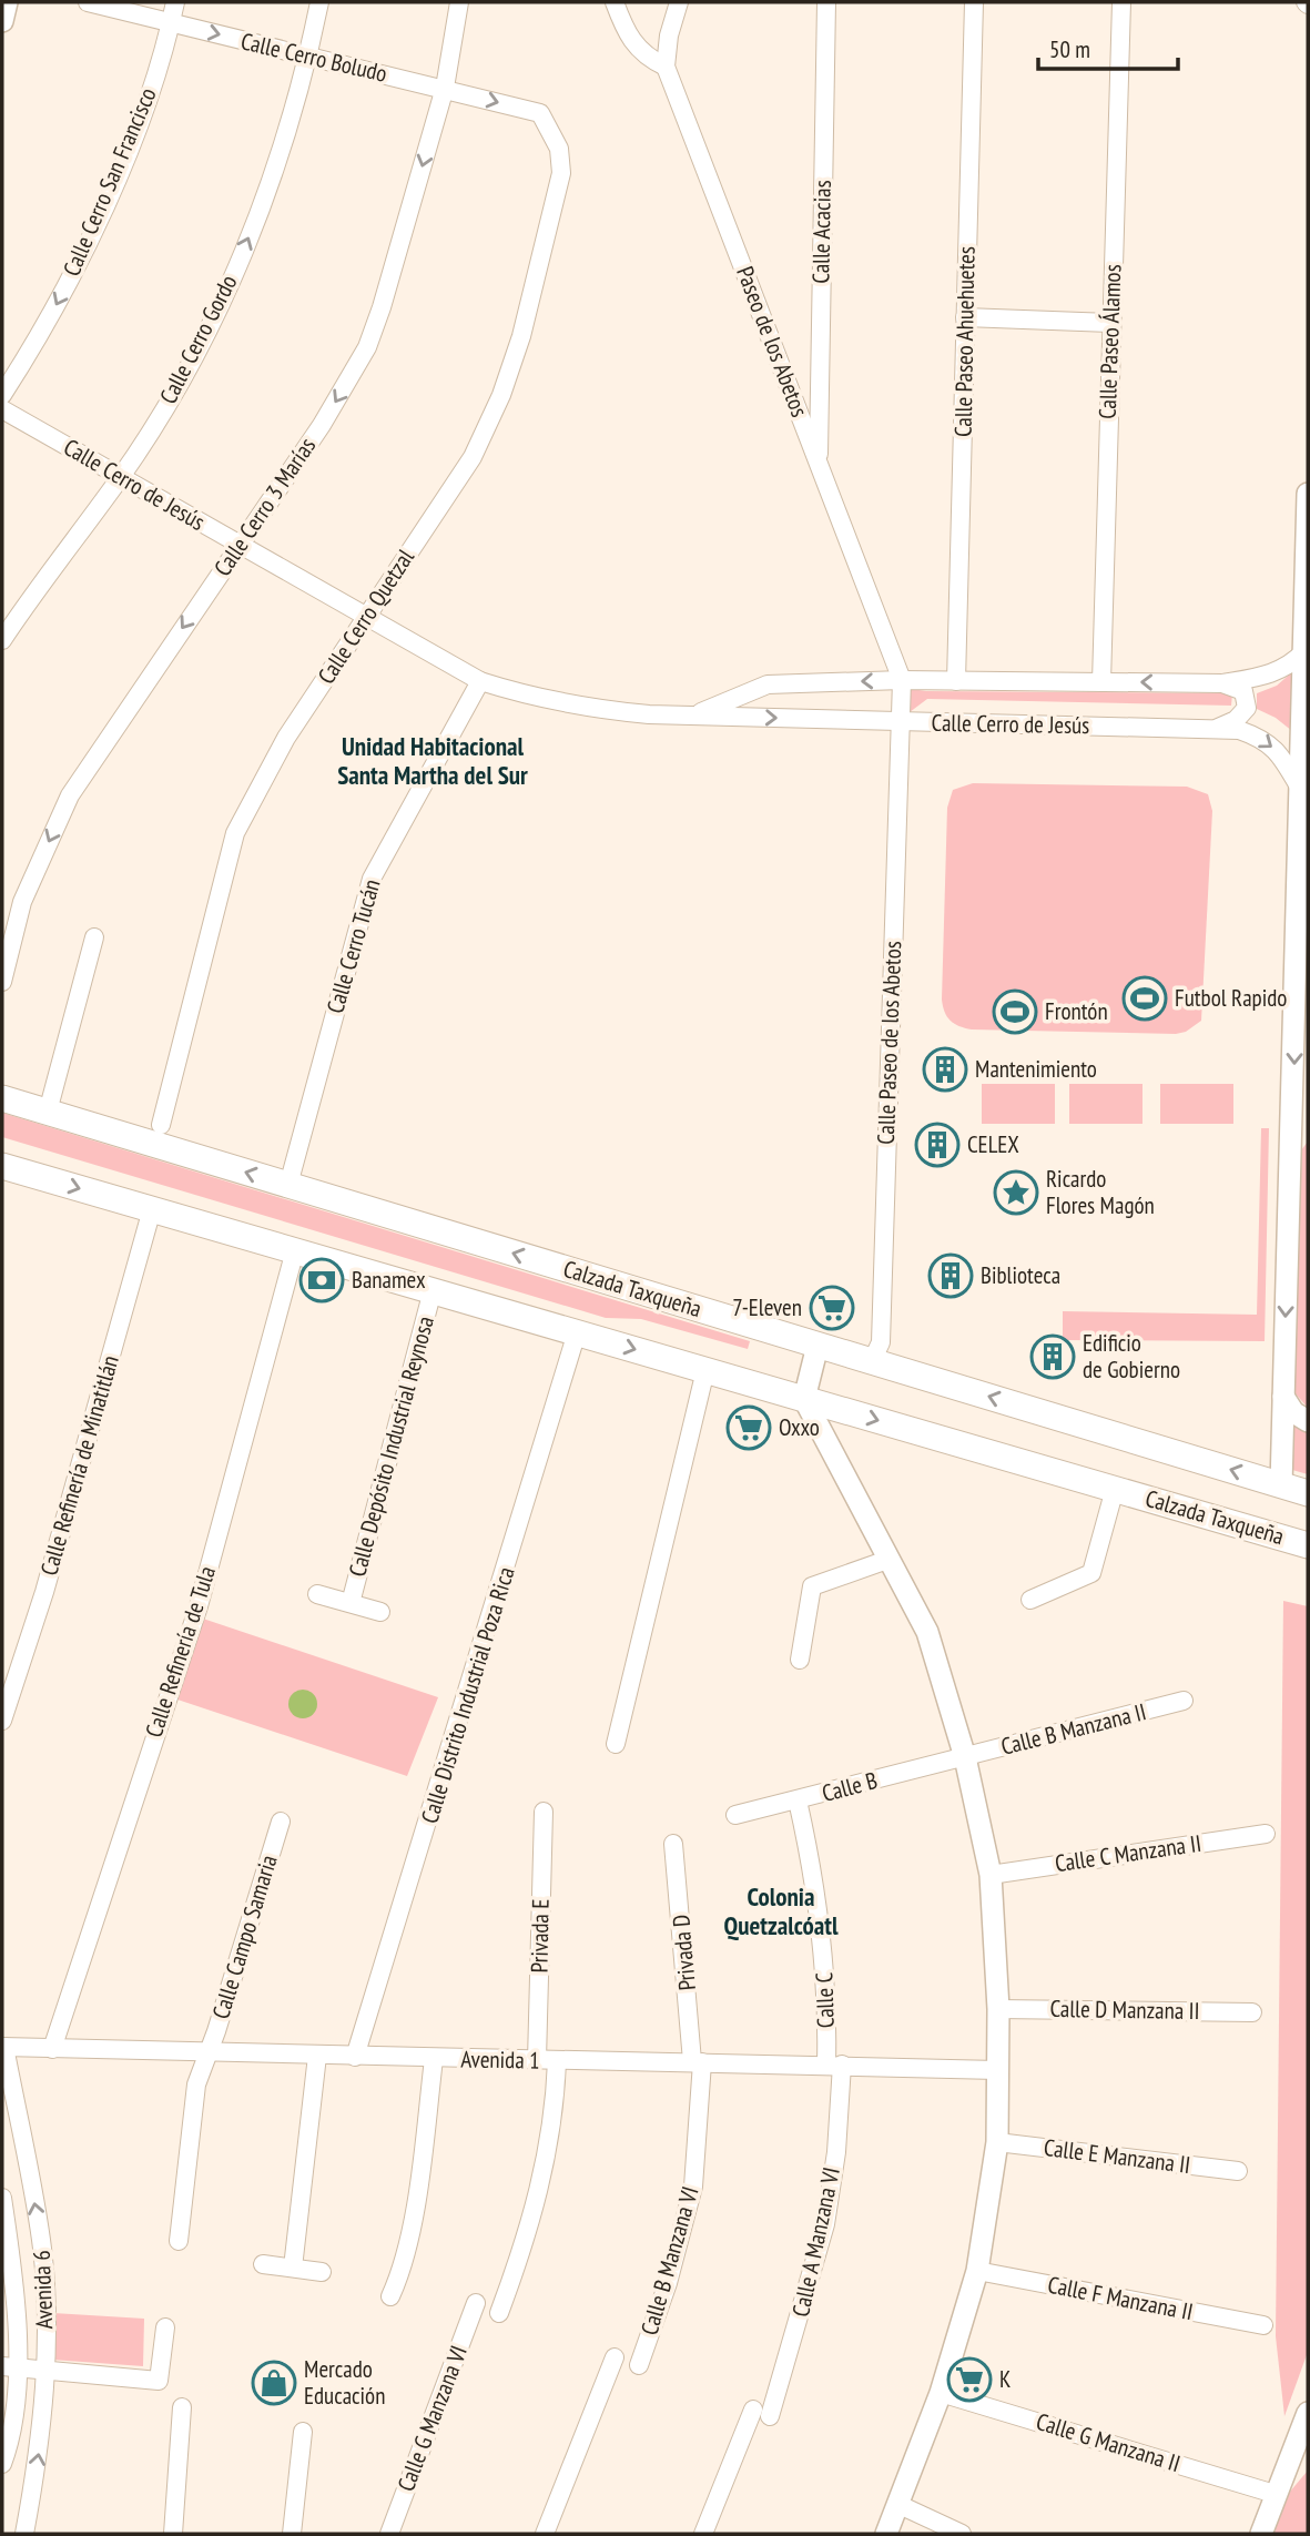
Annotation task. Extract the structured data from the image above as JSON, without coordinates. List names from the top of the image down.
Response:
{
  "streets": {
    "main road": ["Calzada Taxqueña"],
    "street": [
      "Calle Cerro Boludo",
      "Calle Cerro San Francisco",
      "Calle Acacias",
      "Calle Cerro Gordo",
      "Paseo de los Abetos",
      "Calle Paseo Ahuehuetes",
      "Calle Paseo Álamos",
      "Calle Cerro de Jesús",
      "Calle Cerro 3 Marías",
      "Calle Cerro Quetzal",
      "Calle Cerro Tucán",
      "Calle Paseo de los Abetos",
      "Calle Depósito Industrial Reynosa",
      "Calle Refinería de Minatitlán",
      "Calle Refinería de Tula",
      "Calle Distrito Industrial Poza Rica",
      "Calle B Manzana II",
      "Calle B",
      "Calle C Manzana II",
      "Privada E",
      "Calle Campo Samaria",
      "Privada D",
      "Calle C",
      "Calle D Manzana II",
      "Avenida 1",
      "Calle E Manzana II",
      "Calle A Manzana VI",
      "Calle B Manzana VI",
      "Avenida 6",
      "Calle F Manzana II",
      "Calle G Manzana VI",
      "Calle G Manzana II"
    ]
  },
  "crossings": [
    ["Calle Cerro Boludo", "Calle Cerro San Francisco"],
    ["Calle Cerro Boludo", "Calle Cerro Gordo"],
    ["Calle Cerro Boludo", "Calle Cerro 3 Marías"],
    ["Calle Cerro Boludo", "Calle Cerro Quetzal"],
    ["Calle Acacias", "Paseo de los Abetos"],
    ["Calle Cerro Gordo", "Calle Cerro de Jesús"],
    ["Paseo de los Abetos", "Calle Cerro de Jesús"],
    ["Paseo de los Abetos", "Calle Paseo de los Abetos"],
    ["Calle Paseo Ahuehuetes", "Calle Cerro de Jesús"],
    ["Calle Paseo Álamos", "Calle Cerro de Jesús"],
    ["Calle Cerro de Jesús", "Calle Cerro 3 Marías"],
    ["Calle Cerro de Jesús", "Calle Cerro Quetzal"],
    ["Calle Cerro de Jesús", "Calle Cerro Tucán"],
    ["Calle Cerro de Jesús", "Calle Paseo de los Abetos"],
    ["Calle Cerro Tucán", "Calzada Taxqueña"],
    ["Calle Paseo de los Abetos", "Calzada Taxqueña"],
    ["Calzada Taxqueña", "Calle Depósito Industrial Reynosa"],
    ["Calzada Taxqueña", "Calle Refinería de Minatitlán"],
    ["Calzada Taxqueña", "Calle Refinería de Tula"],
    ["Calzada Taxqueña", "Calle Distrito Industrial Poza Rica"],
    ["Calle Refinería de Tula", "Avenida 1"],
    ["Calle Distrito Industrial Poza Rica", "Avenida 1"],
    ["Calle B Manzana II", "Calle B"],
    ["Calle B", "Calle C"],
    ["Privada E", "Avenida 1"],
    ["Calle Campo Samaria", "Avenida 1"],
    ["Privada D", "Avenida 1"],
    ["Privada D", "Calle B Manzana VI"],
    ["Calle C", "Avenida 1"],
    ["Calle C", "Calle A Manzana VI"],
    ["Avenida 1", "Calle A Manzana VI"],
    ["Avenida 1", "Calle B Manzana VI"],
    ["Avenida 1", "Avenida 6"]
  ],
  "one_way": [
    "Calle Cerro Boludo",
    "Calle Cerro San Francisco",
    "Calle Cerro Gordo",
    "Calle Cerro 3 Marías"
  ],
  "districts": ["Unidad Habitacional Santa Martha del Sur", "Colonia Quetzalcóatl"],
  "places": {
    "sports": ["Futbol Rapido", "Frontón"],
    "building": [
      "Mantenimiento",
      "CELEX",
      "Biblioteca",
      "Edificio de Gobierno"
    ],
    "place": ["Ricardo Flores Magón"],
    "bank": ["Banamex"],
    "supermarket": ["7-Eleven", "Oxxo", "K"],
    "shop": ["Mercado Educación"]
  },
  "scale_bar": "50 m"
}
